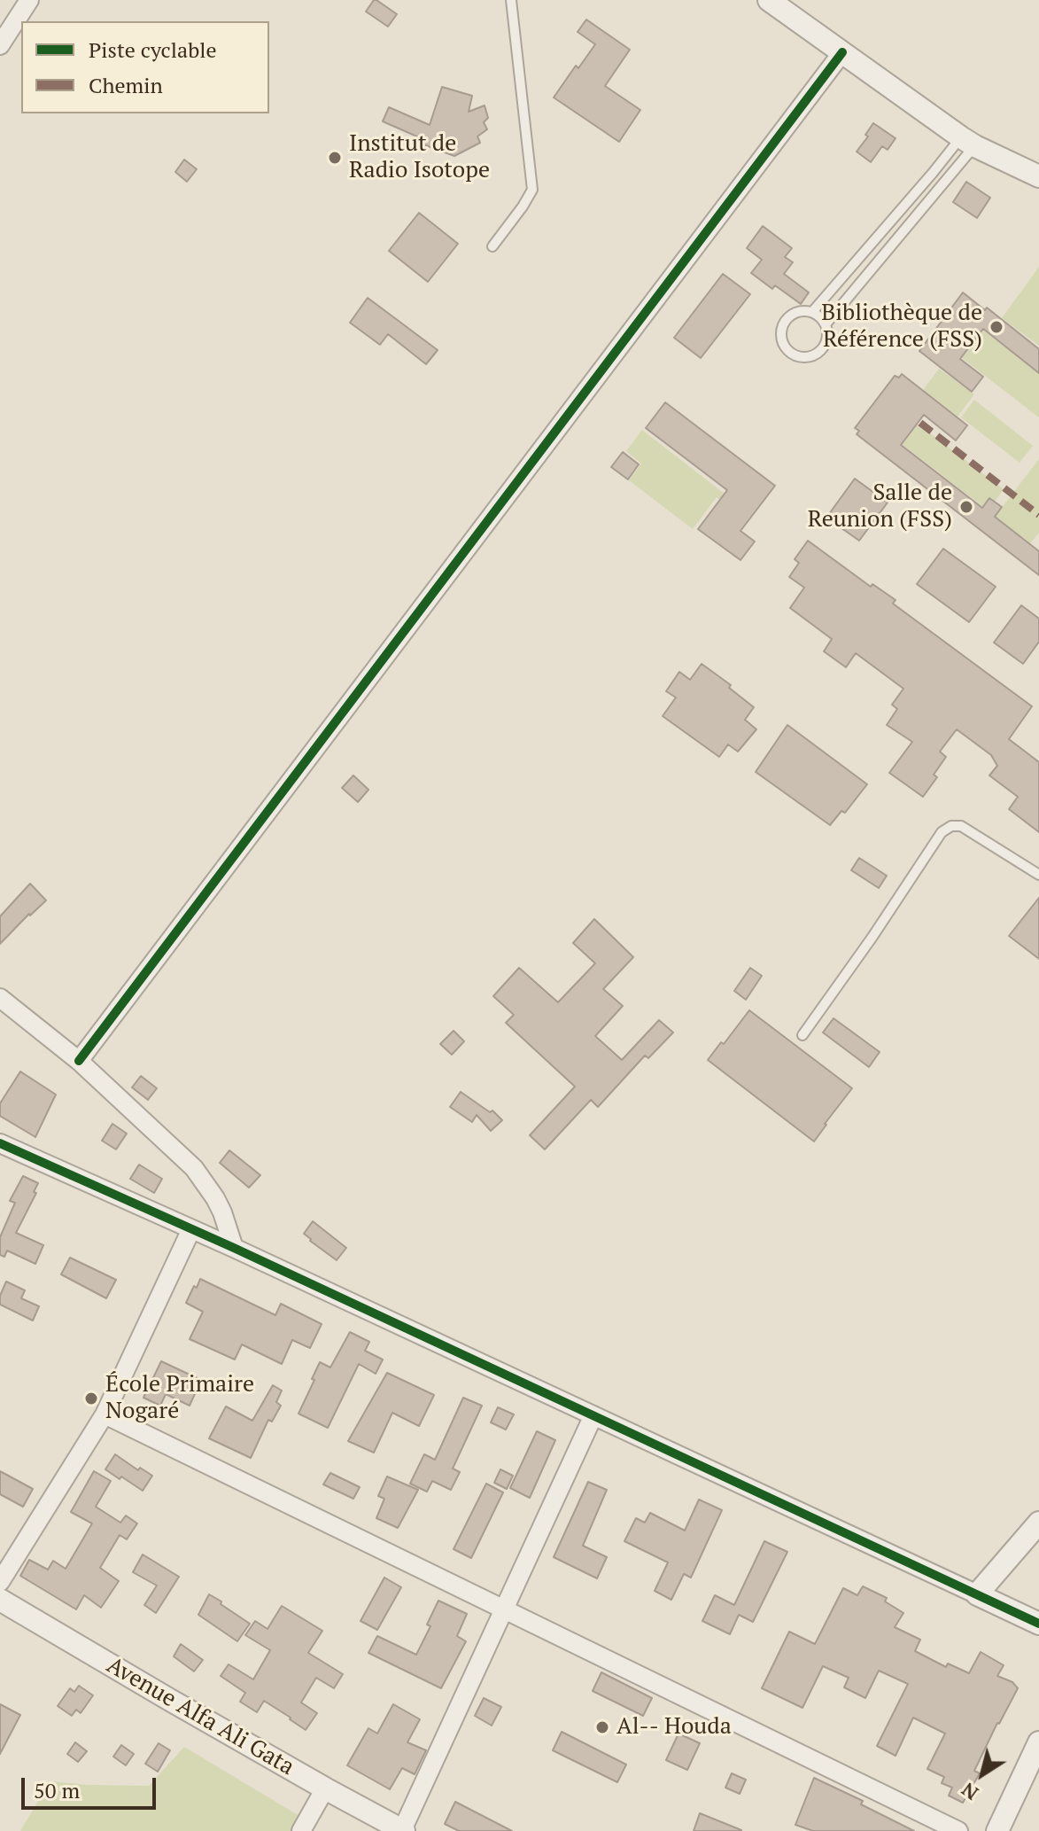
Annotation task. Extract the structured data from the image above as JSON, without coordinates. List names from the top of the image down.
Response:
{
  "streets": {
    "street": ["Avenue Alfa Ali Gata"]
  },
  "places": [
    "Institut de Radio Isotope",
    "Bibliothèque de Référence (FSS)",
    "Salle de Reunion (FSS)",
    "École Primaire Nogaré",
    "Al-- Houda"
  ],
  "legend": ["Piste cyclable", "Chemin"],
  "scale_bar": "50 m",
  "north": "bottom left"
}
